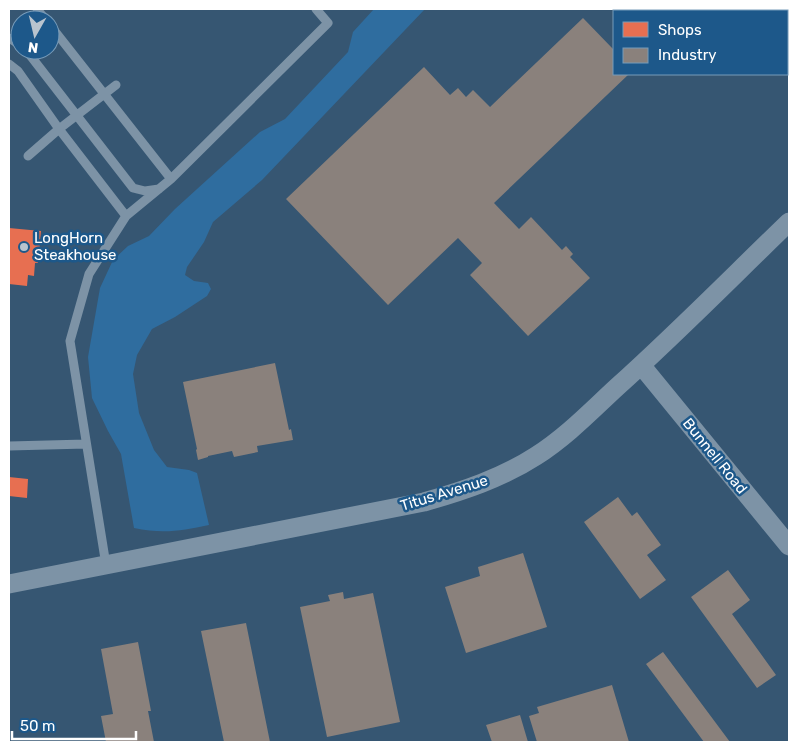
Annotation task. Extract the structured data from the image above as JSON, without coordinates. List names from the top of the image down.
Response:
{
  "streets": {
    "street": ["Bunnell Road", "Titus Avenue"]
  },
  "crossings": [
    ["Bunnell Road", "Titus Avenue"]
  ],
  "places": ["LongHorn Steakhouse"],
  "legend": ["Shops", "Industry"],
  "scale_bar": "50 m",
  "north": "bottom"
}
